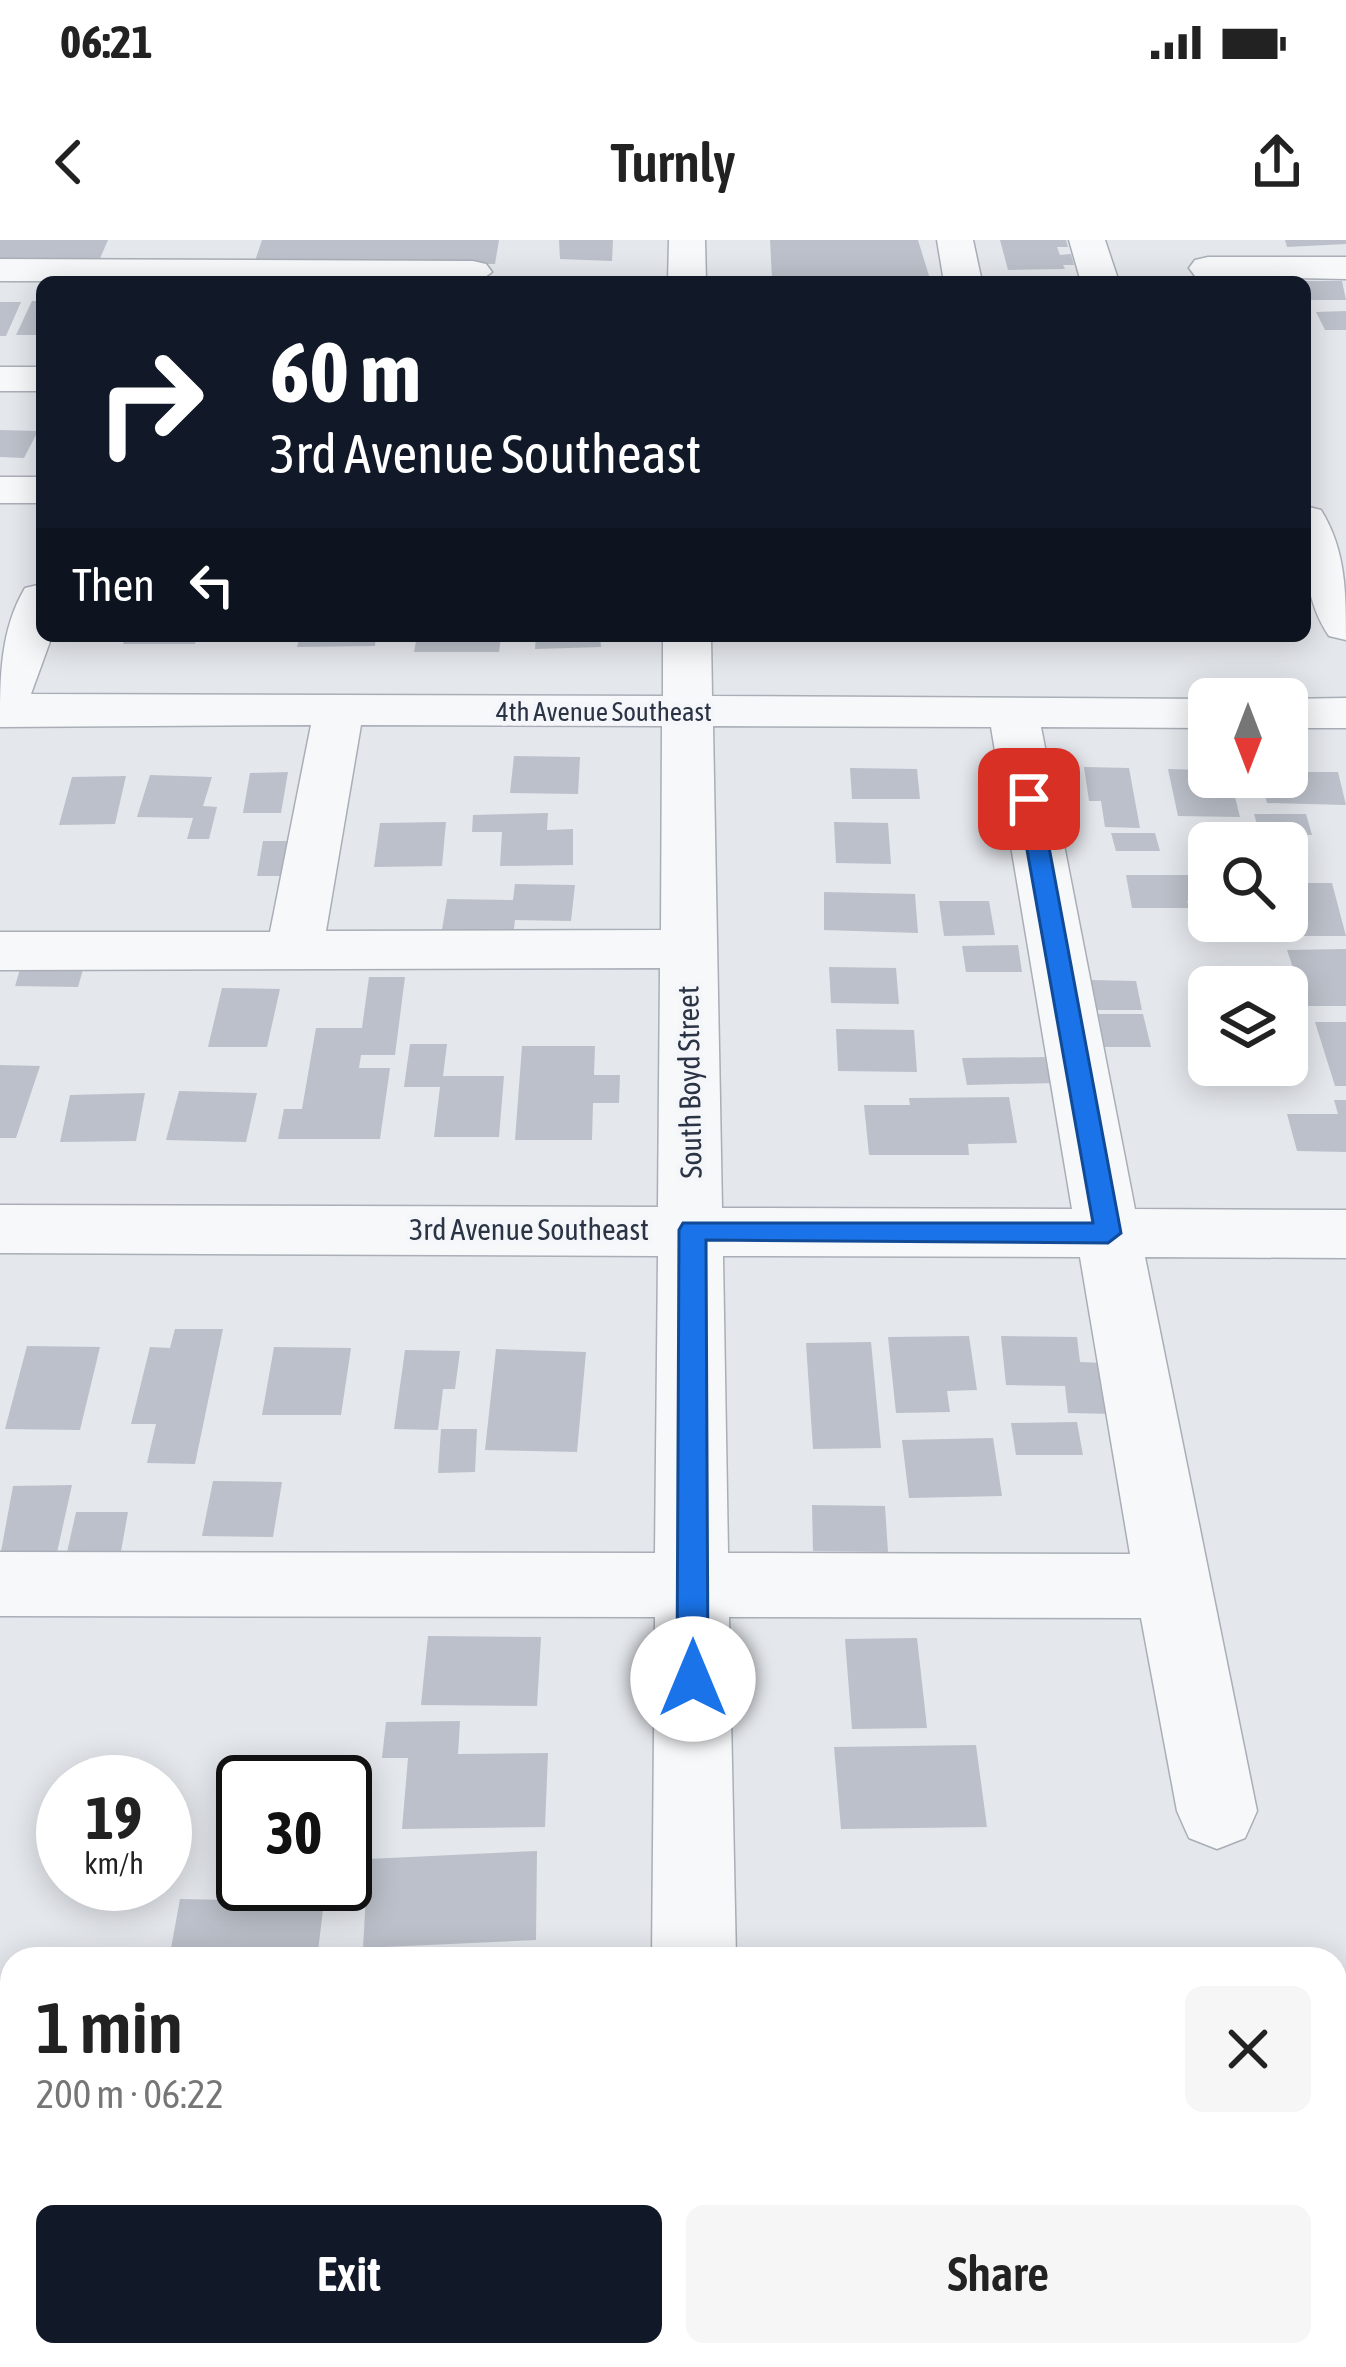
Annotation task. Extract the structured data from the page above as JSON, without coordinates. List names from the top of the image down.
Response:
{
  "streets": {
    "street": ["4th Avenue Southeast", "South Boyd Street", "3rd Avenue Southeast"]
  },
  "crossings": [
    ["4th Avenue Southeast", "South Boyd Street"],
    ["South Boyd Street", "3rd Avenue Southeast"]
  ],
  "north": "bottom",
  "page": {
    "status": "06:21",
    "header": "Turnly",
    "turn": ["60 m", "3rd Avenue Southeast"],
    "then": "Then",
    "speed": "19 km/h",
    "limit": "30",
    "heading": ["1 min", "200 m · 06:22"],
    "buttons": ["Exit", "Share"]
  }
}
